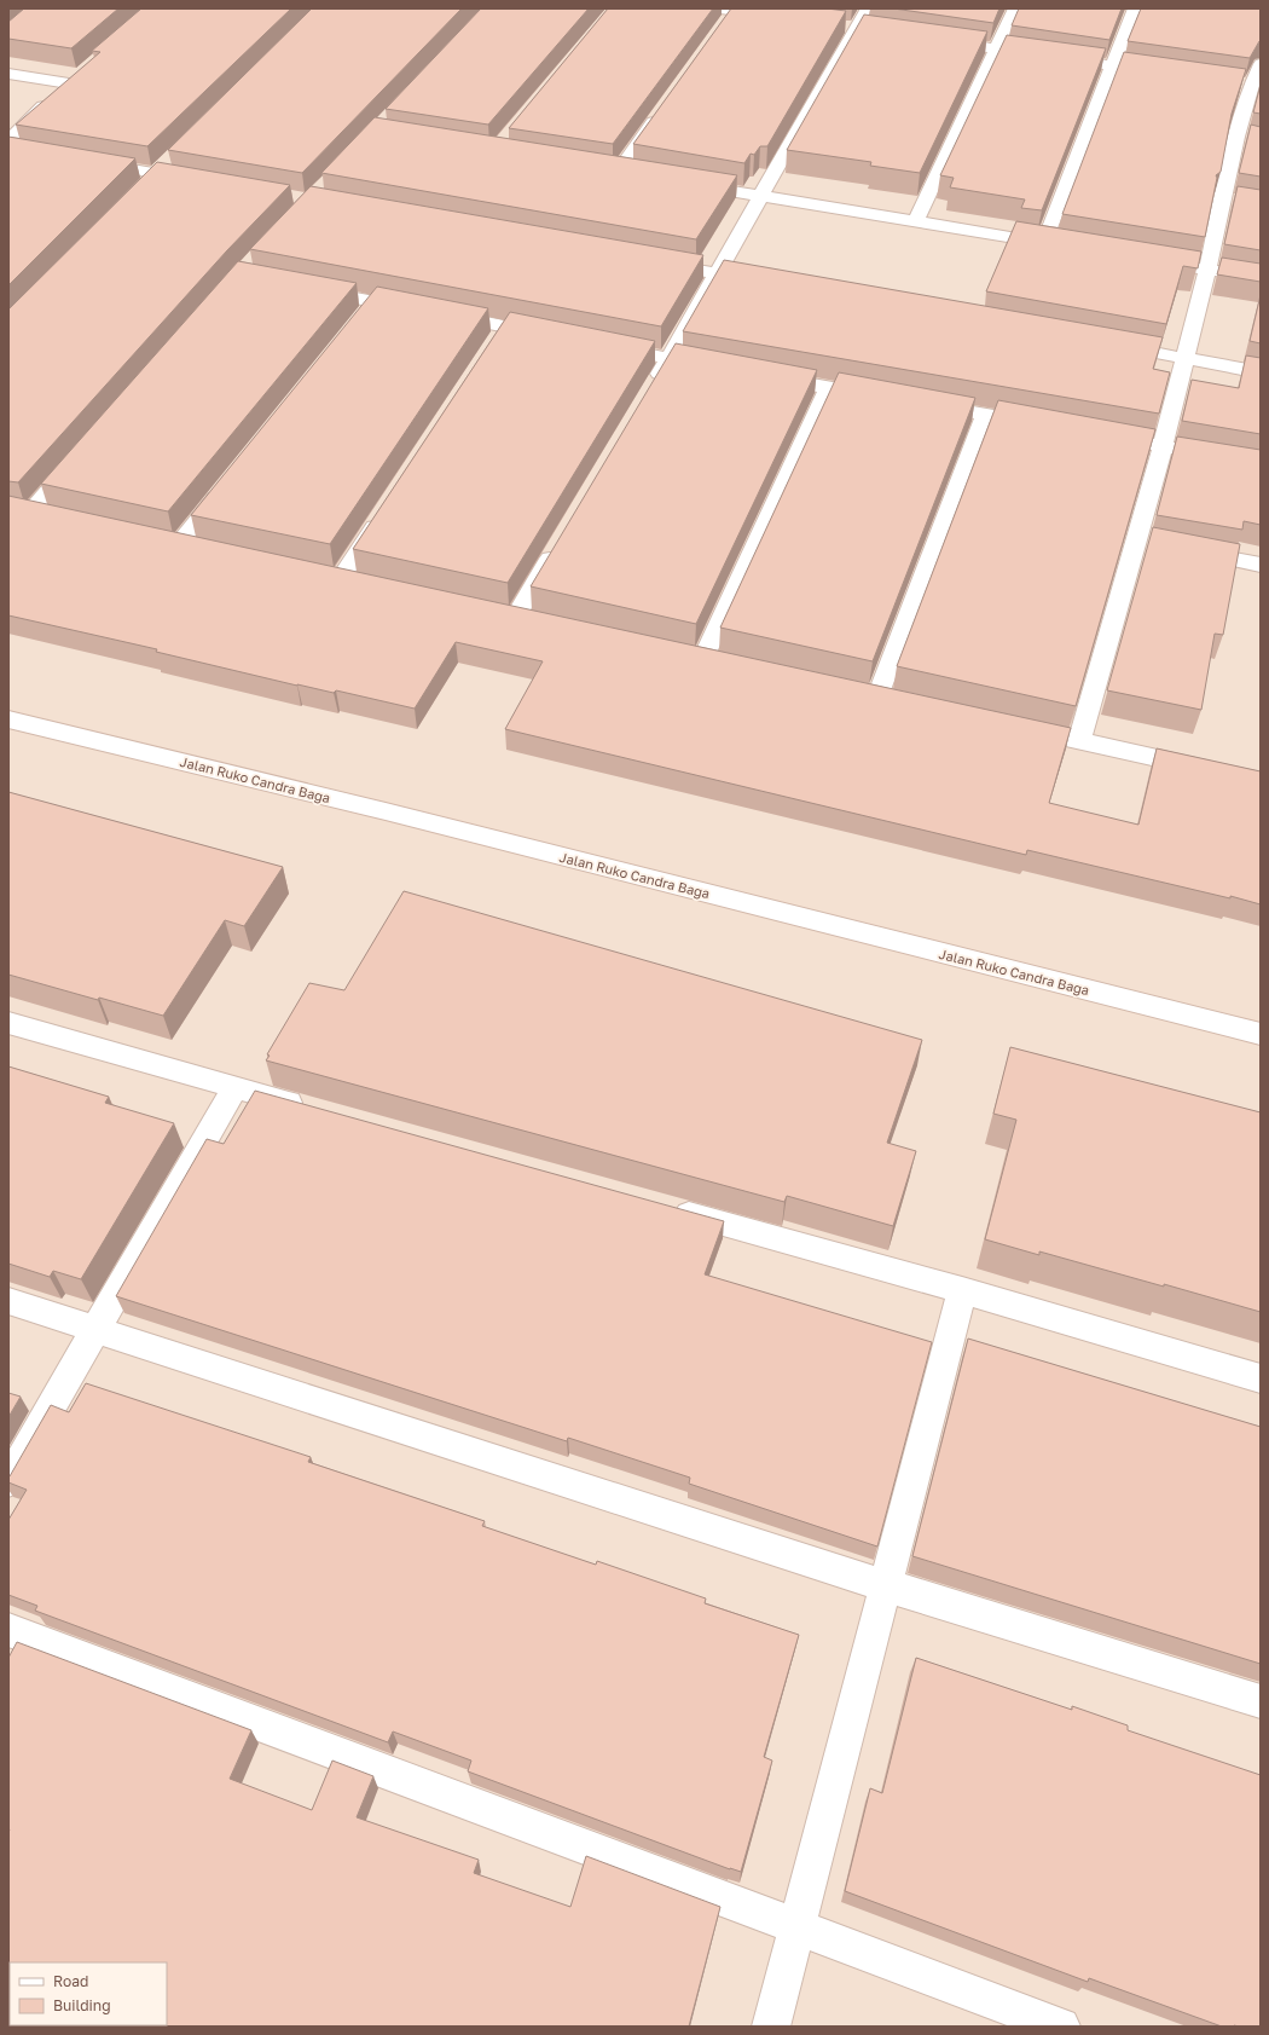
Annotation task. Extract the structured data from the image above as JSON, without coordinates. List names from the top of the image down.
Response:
{
  "streets": {
    "street": ["Jalan Ruko Candra Baga"]
  },
  "legend": ["Road", "Building"]
}
